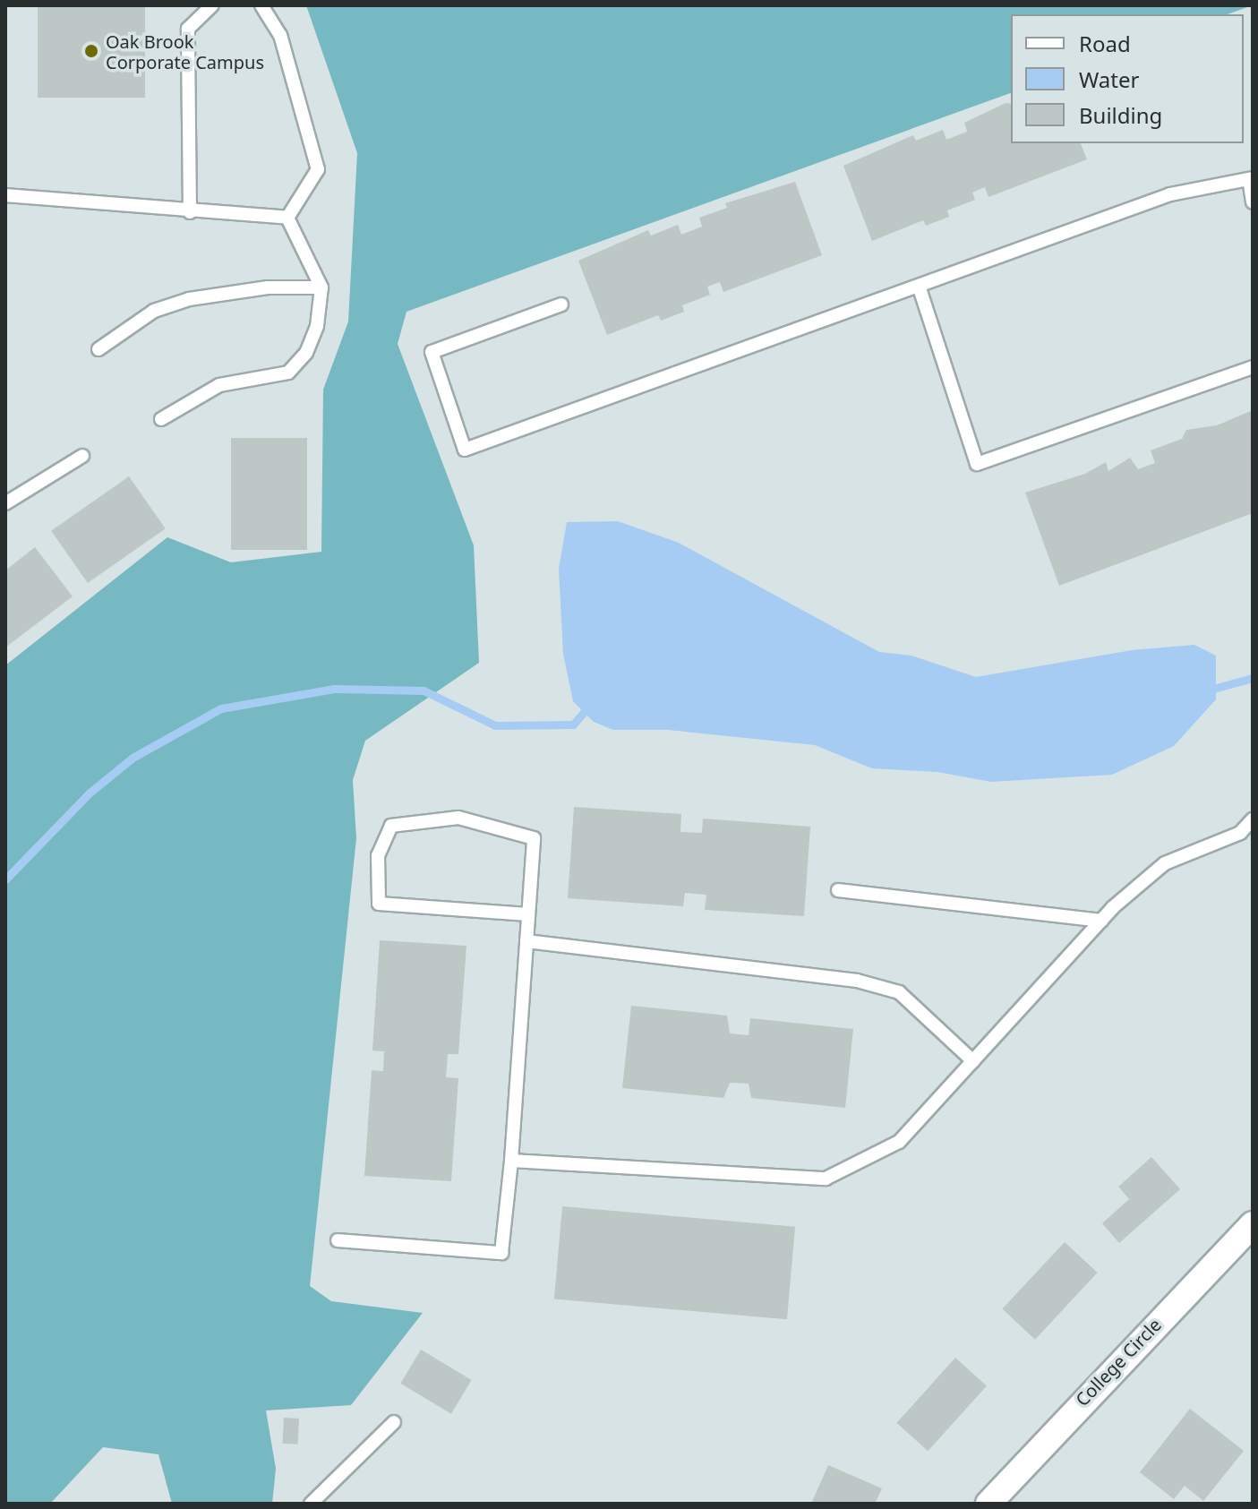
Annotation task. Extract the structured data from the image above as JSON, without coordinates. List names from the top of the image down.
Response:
{
  "streets": {
    "street": ["College Circle"]
  },
  "places": ["Oak Brook Corporate Campus"],
  "legend": ["Road", "Water", "Building"]
}
